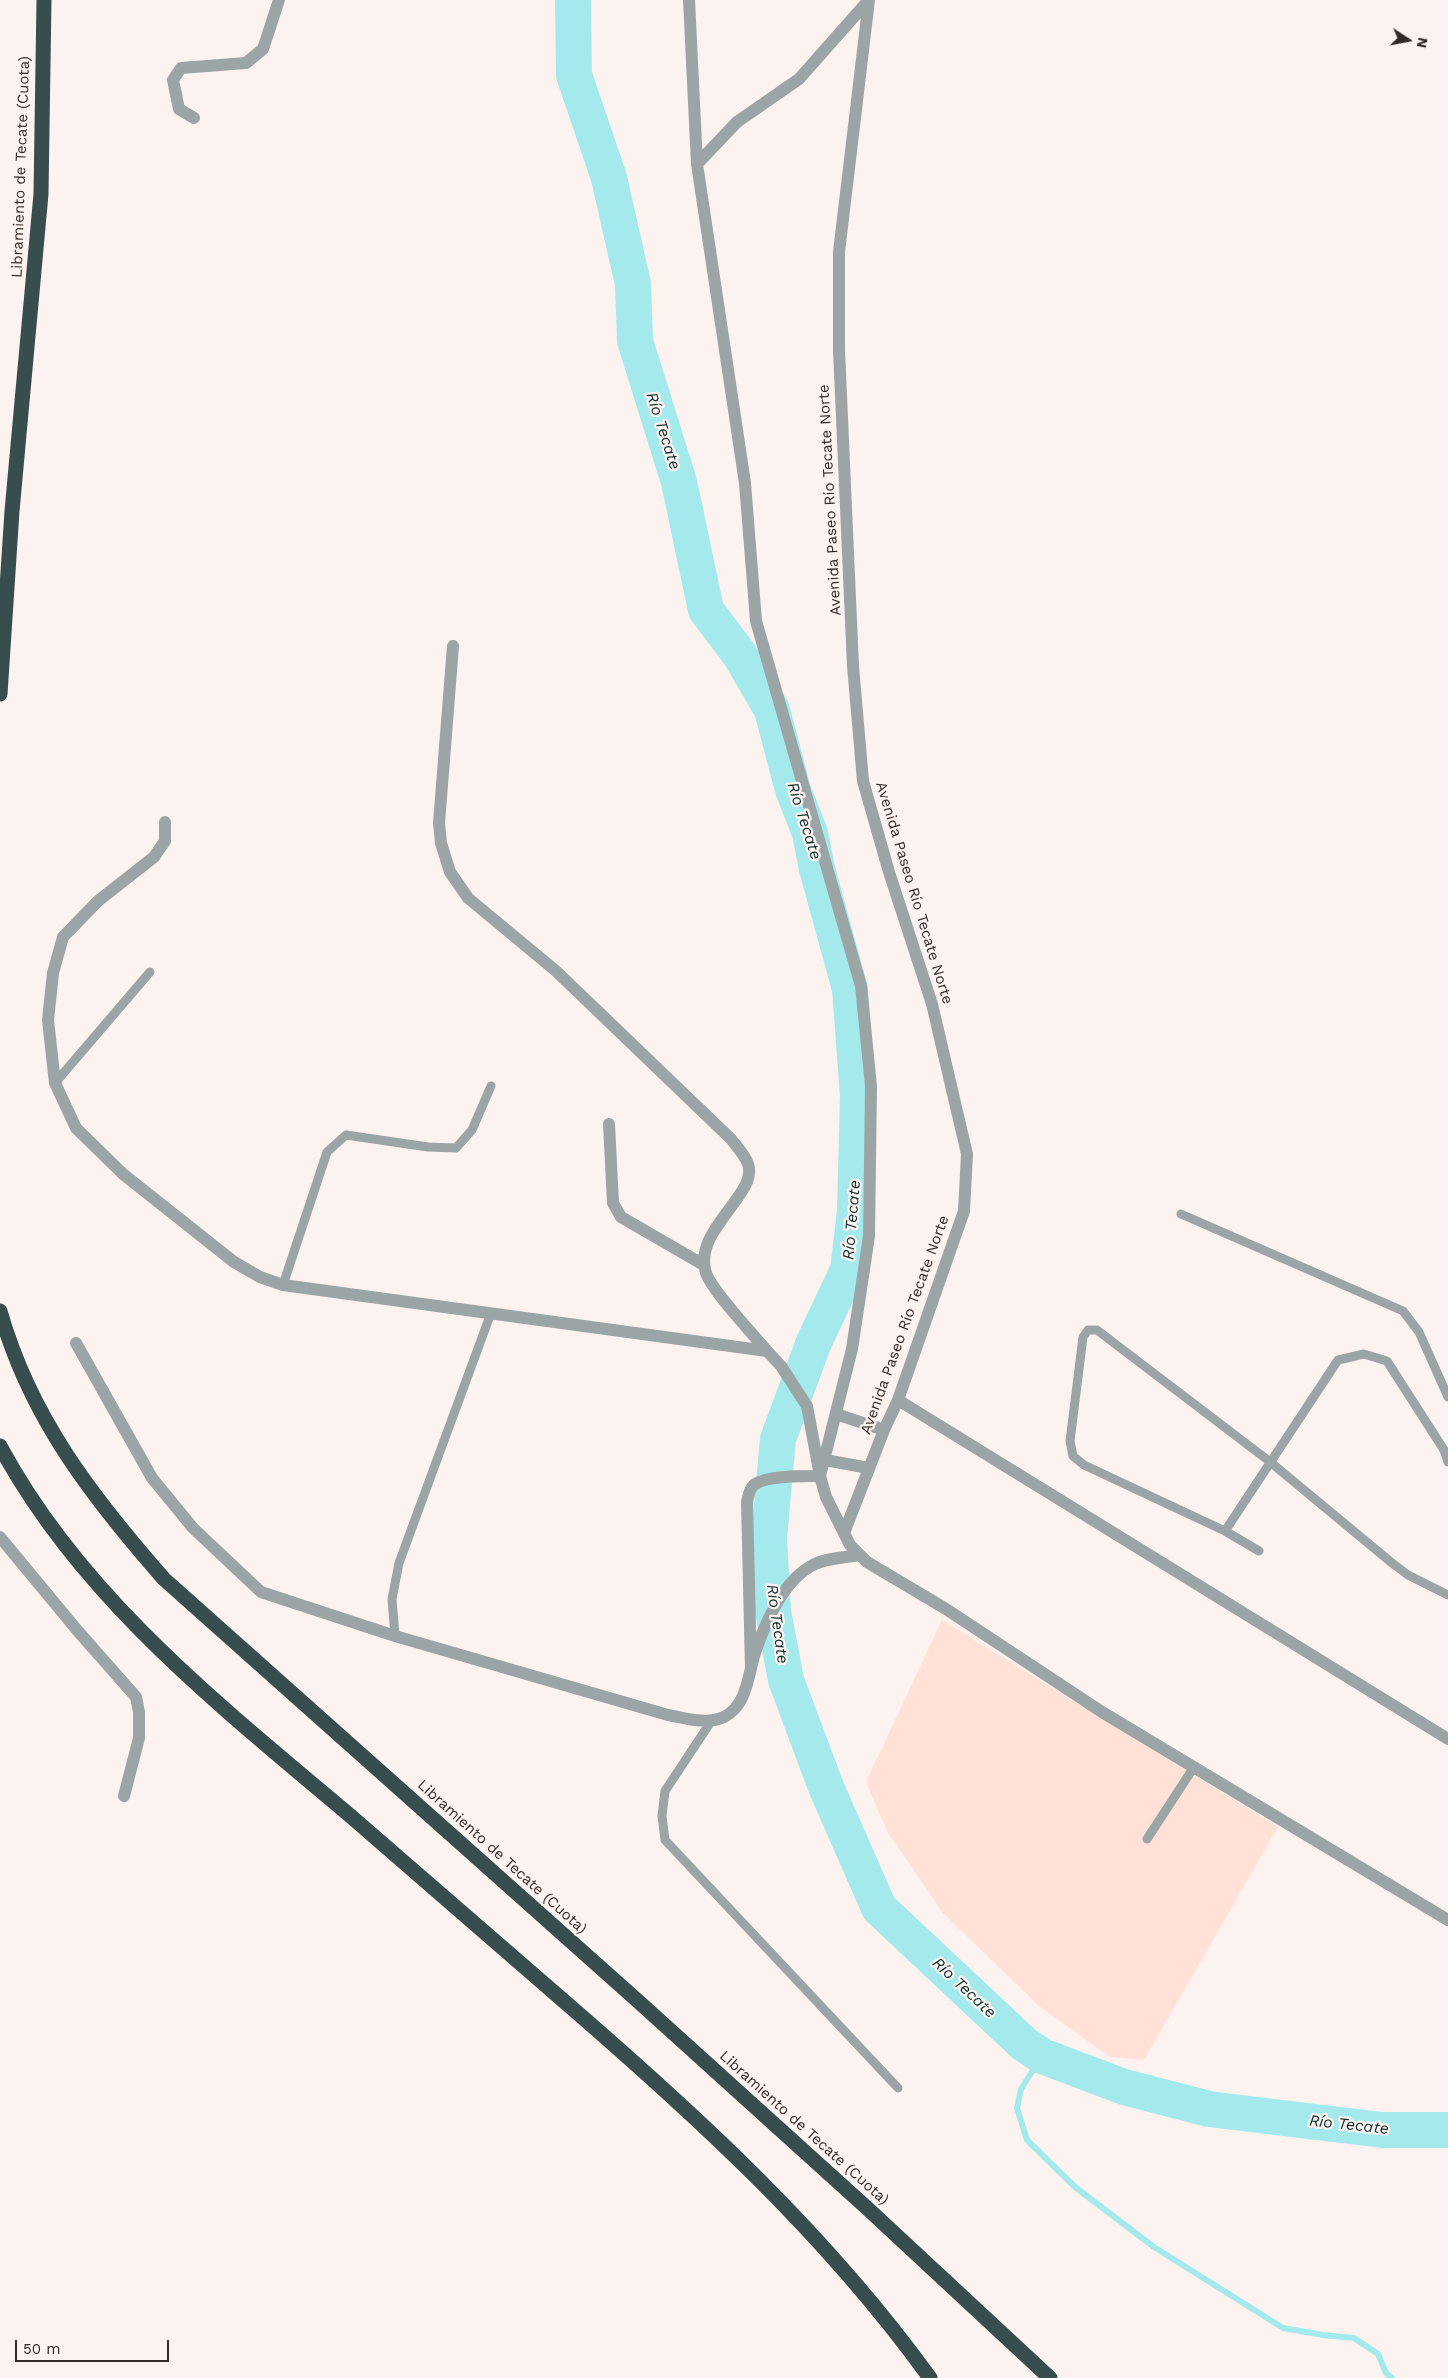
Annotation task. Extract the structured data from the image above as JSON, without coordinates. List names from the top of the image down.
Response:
{
  "streets": {
    "highway": ["Libramiento de Tecate (Cuota)"],
    "street": ["Avenida Paseo Río Tecate Norte"]
  },
  "water": ["Río Tecate"],
  "scale_bar": "50 m",
  "north": "right"
}
